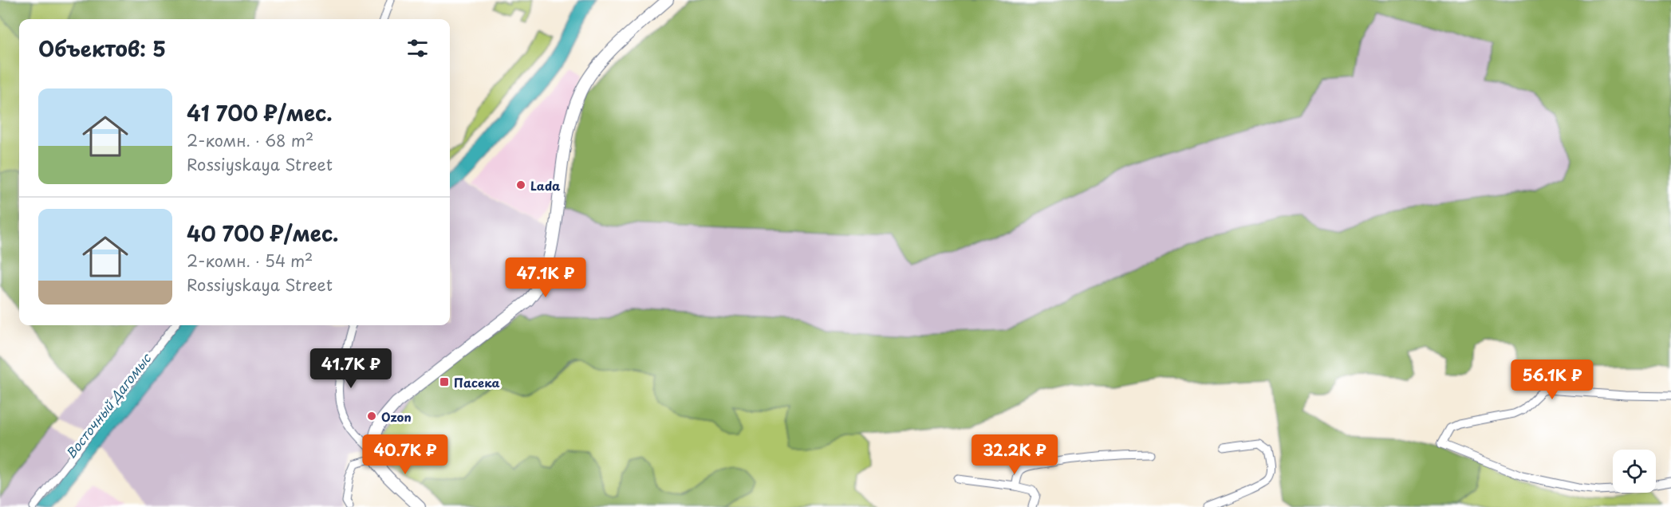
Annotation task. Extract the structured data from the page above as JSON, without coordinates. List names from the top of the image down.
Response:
{
  "water": ["Восточный Дагомыс"],
  "places": {
    "other": ["Lada", "Ozon"],
    "transit": ["Пасека"]
  },
  "page": {
    "heading": "Объектов: 5",
    "list": [
      {
        "name": "41 700 ₽/мес.",
        "note": "2-комн. · 68 m² · Rossiyskaya Street"
      },
      {
        "name": "40 700 ₽/мес.",
        "note": "2-комн. · 54 m² · Rossiyskaya Street"
      }
    ],
    "price": [
      "47.1K ₽",
      "41.7K ₽",
      "56.1K ₽",
      "40.7K ₽",
      "32.2K ₽"
    ]
  }
}
